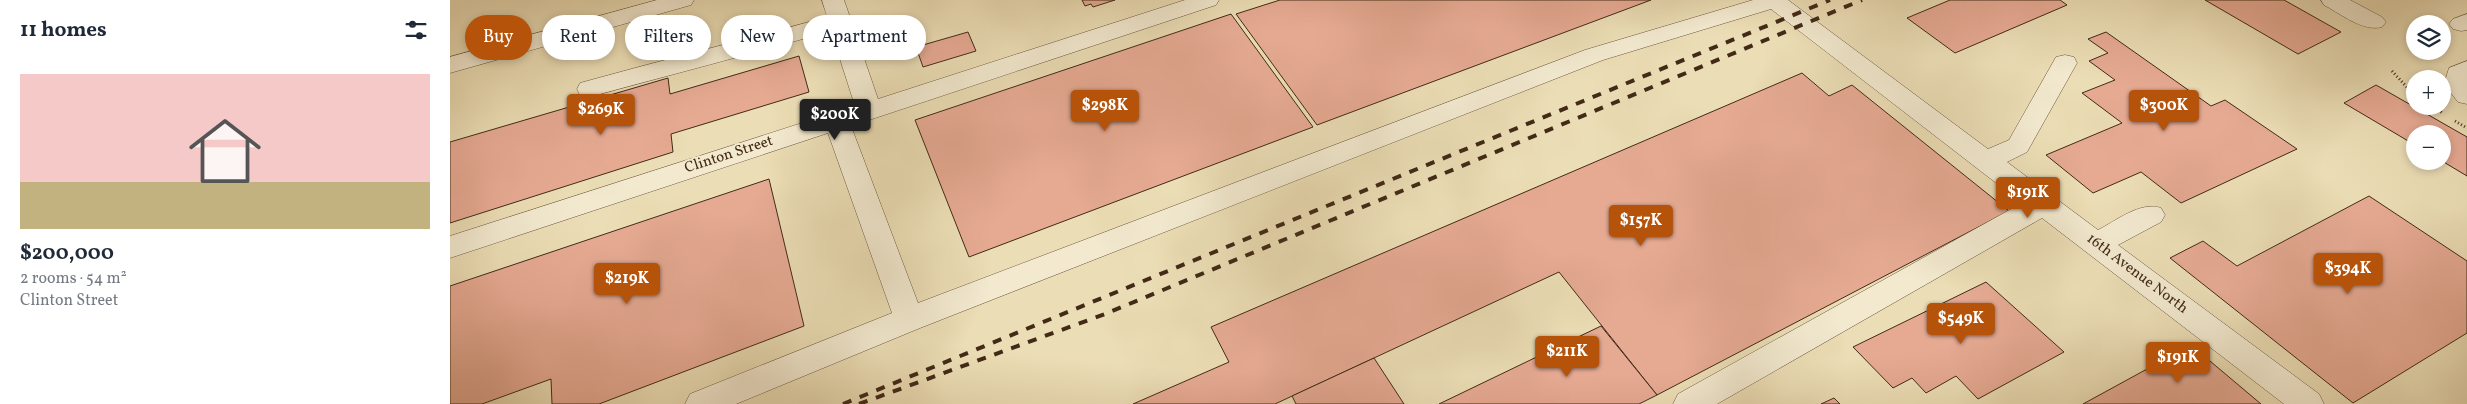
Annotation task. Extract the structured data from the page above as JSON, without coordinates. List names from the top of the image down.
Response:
{
  "streets": {
    "street": ["Clinton Street", "16th Avenue North"]
  },
  "page": {
    "heading": "11 homes",
    "map_buttons": ["+", "−"],
    "chip": [
      "Buy",
      "Rent",
      "Filters",
      "New",
      "Apartment"
    ],
    "list": [
      {
        "name": "$200,000",
        "note": "2 rooms · 54 m² · Clinton Street"
      }
    ],
    "price": [
      "$298K",
      "$300K",
      "$269K",
      "$200K",
      "$191K",
      "$157K",
      "$394K",
      "$219K",
      "$549K",
      "$211K",
      "$191K"
    ]
  }
}
